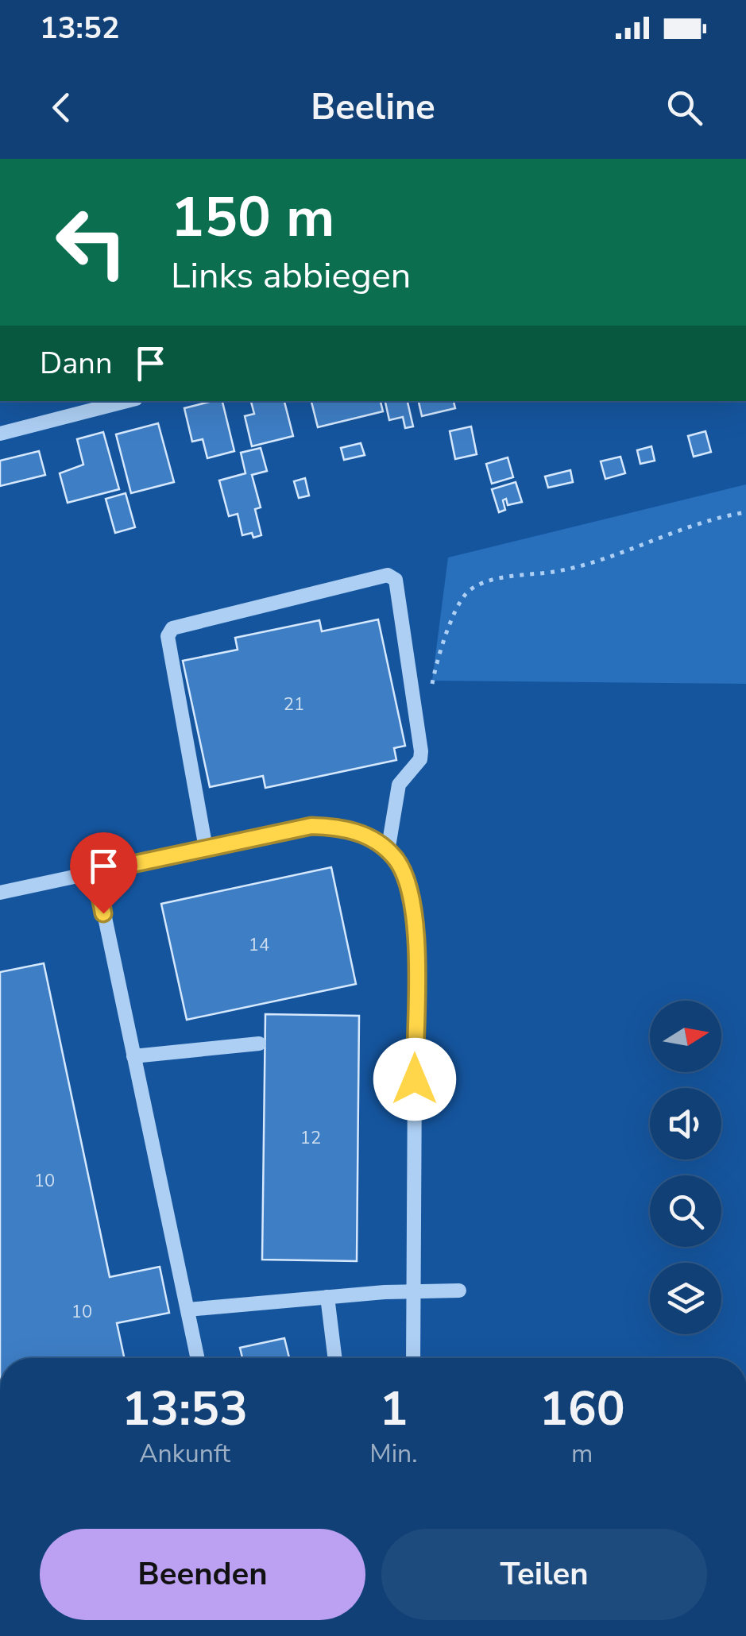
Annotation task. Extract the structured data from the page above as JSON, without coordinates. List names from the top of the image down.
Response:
{
  "house_numbers": [
    "21",
    "14",
    "12",
    "10",
    "10"
  ],
  "north": "right",
  "page": {
    "status": "13:52",
    "header": "Beeline",
    "turn": ["150 m", "Links abbiegen"],
    "then": "Dann",
    "eta": [
      "13:53",
      "Ankunft",
      "1",
      "Min.",
      "160",
      "m"
    ],
    "buttons": ["Beenden", "Teilen"]
  }
}
